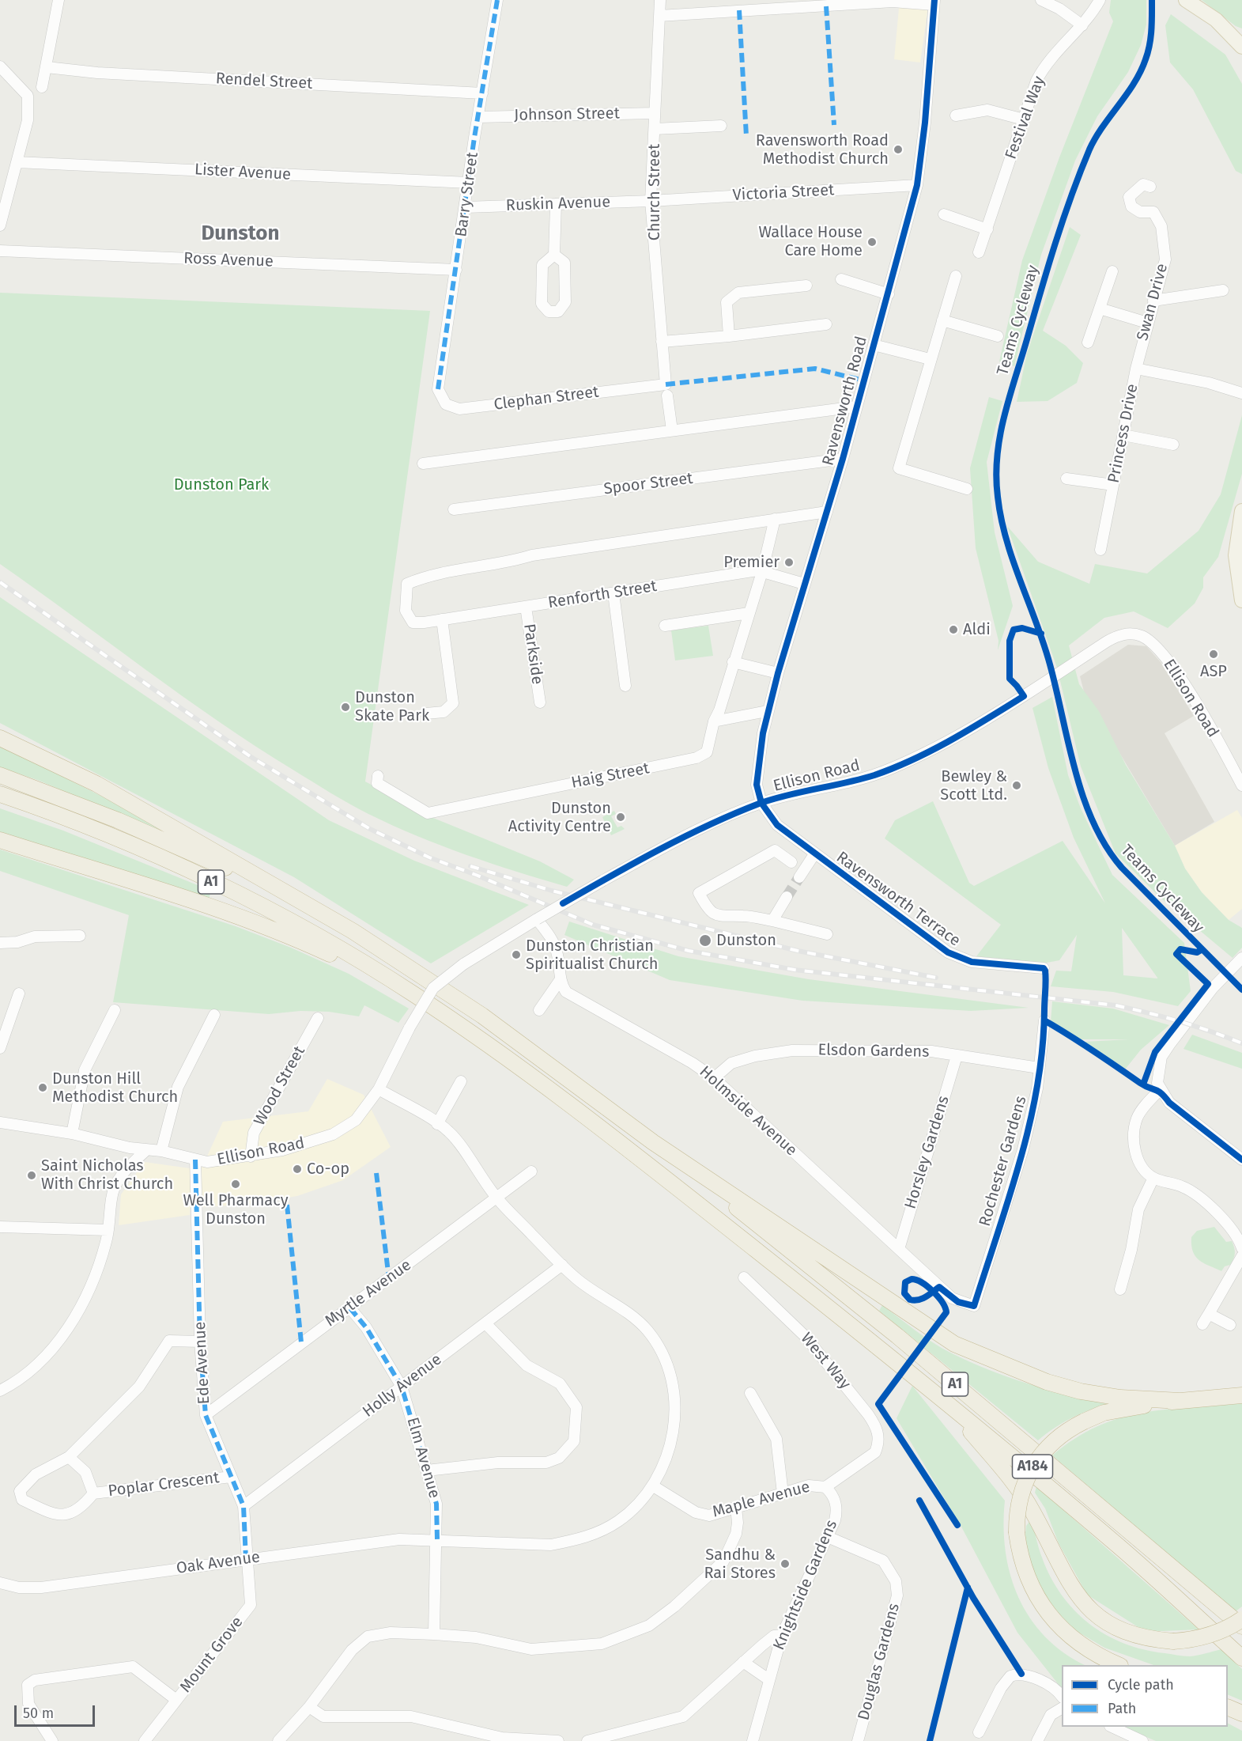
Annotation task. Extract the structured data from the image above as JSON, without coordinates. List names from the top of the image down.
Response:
{
  "streets": {
    "highway": ["A1", "A184"],
    "street": [
      "Rendel Street",
      "Johnson Street",
      "Festival Way",
      "Lister Avenue",
      "Church Street",
      "Victoria Street",
      "Barry Street",
      "Ruskin Avenue",
      "Ross Avenue",
      "Swan Drive",
      "Clephan Street",
      "Ravensworth Road",
      "Princess Drive",
      "Spoor Street",
      "Renforth Street",
      "Parkside",
      "Ellison Road",
      "Haig Street",
      "Ravensworth Terrace",
      "Elsdon Gardens",
      "Wood Street",
      "Holmside Avenue",
      "Horsley Gardens",
      "Rochester Gardens",
      "Myrtle Avenue",
      "West Way",
      "Ede Avenue",
      "Holly Avenue",
      "Elm Avenue",
      "Poplar Crescent",
      "Maple Avenue",
      "Oak Avenue",
      "Knightside Gardens",
      "Mount Grove",
      "Douglas Gardens"
    ],
    "cycle path": ["Teams Cycleway"]
  },
  "crossings": [
    ["Rendel Street", "Barry Street"],
    ["Johnson Street", "Church Street"],
    ["Johnson Street", "Barry Street"],
    ["Lister Avenue", "Barry Street"],
    ["Church Street", "Victoria Street"],
    ["Church Street", "Ruskin Avenue"],
    ["Church Street", "Clephan Street"],
    ["Victoria Street", "Ruskin Avenue"],
    ["Victoria Street", "Ravensworth Road"],
    ["Barry Street", "Ruskin Avenue"],
    ["Barry Street", "Ross Avenue"],
    ["Barry Street", "Clephan Street"],
    ["Swan Drive", "Princess Drive"],
    ["Ravensworth Road", "Spoor Street"],
    ["Ravensworth Road", "Renforth Street"],
    ["Ravensworth Road", "Ellison Road"],
    ["Ravensworth Road", "Ravensworth Terrace"],
    ["Renforth Street", "Parkside"],
    ["Renforth Street", "Haig Street"],
    ["Ellison Road", "Ravensworth Terrace"],
    ["Ellison Road", "Wood Street"],
    ["Ellison Road", "Ede Avenue"],
    ["Ellison Road", "Oak Avenue"],
    ["A1", "A184"],
    ["Elsdon Gardens", "Holmside Avenue"],
    ["Elsdon Gardens", "Horsley Gardens"],
    ["Elsdon Gardens", "Rochester Gardens"],
    ["Holmside Avenue", "Horsley Gardens"],
    ["Holmside Avenue", "Rochester Gardens"],
    ["Myrtle Avenue", "Ede Avenue"],
    ["Myrtle Avenue", "Elm Avenue"],
    ["Myrtle Avenue", "Oak Avenue"],
    ["West Way", "Maple Avenue"],
    ["Ede Avenue", "Holly Avenue"],
    ["Ede Avenue", "Poplar Crescent"],
    ["Ede Avenue", "Oak Avenue"],
    ["Ede Avenue", "Mount Grove"],
    ["Holly Avenue", "Elm Avenue"],
    ["Holly Avenue", "Oak Avenue"],
    ["Elm Avenue", "Oak Avenue"],
    ["Maple Avenue", "Oak Avenue"],
    ["Maple Avenue", "Knightside Gardens"],
    ["Oak Avenue", "Mount Grove"],
    ["Knightside Gardens", "Douglas Gardens"]
  ],
  "districts": ["Dunston"],
  "parks": ["Dunston Park"],
  "places": [
    "Ravensworth Road Methodist Church",
    "Wallace House Care Home",
    "Premier",
    "Aldi",
    "ASP",
    "Dunston Skate Park",
    "Bewley & Scott Ltd.",
    "Dunston Activity Centre",
    "Dunston",
    "Dunston Christian Spiritualist Church",
    "Dunston Hill Methodist Church",
    "Co-op",
    "Saint Nicholas With Christ Church",
    "Well Pharmacy Dunston",
    "Sandhu & Rai Stores"
  ],
  "legend": ["Cycle path", "Path"],
  "scale_bar": "50 m"
}
